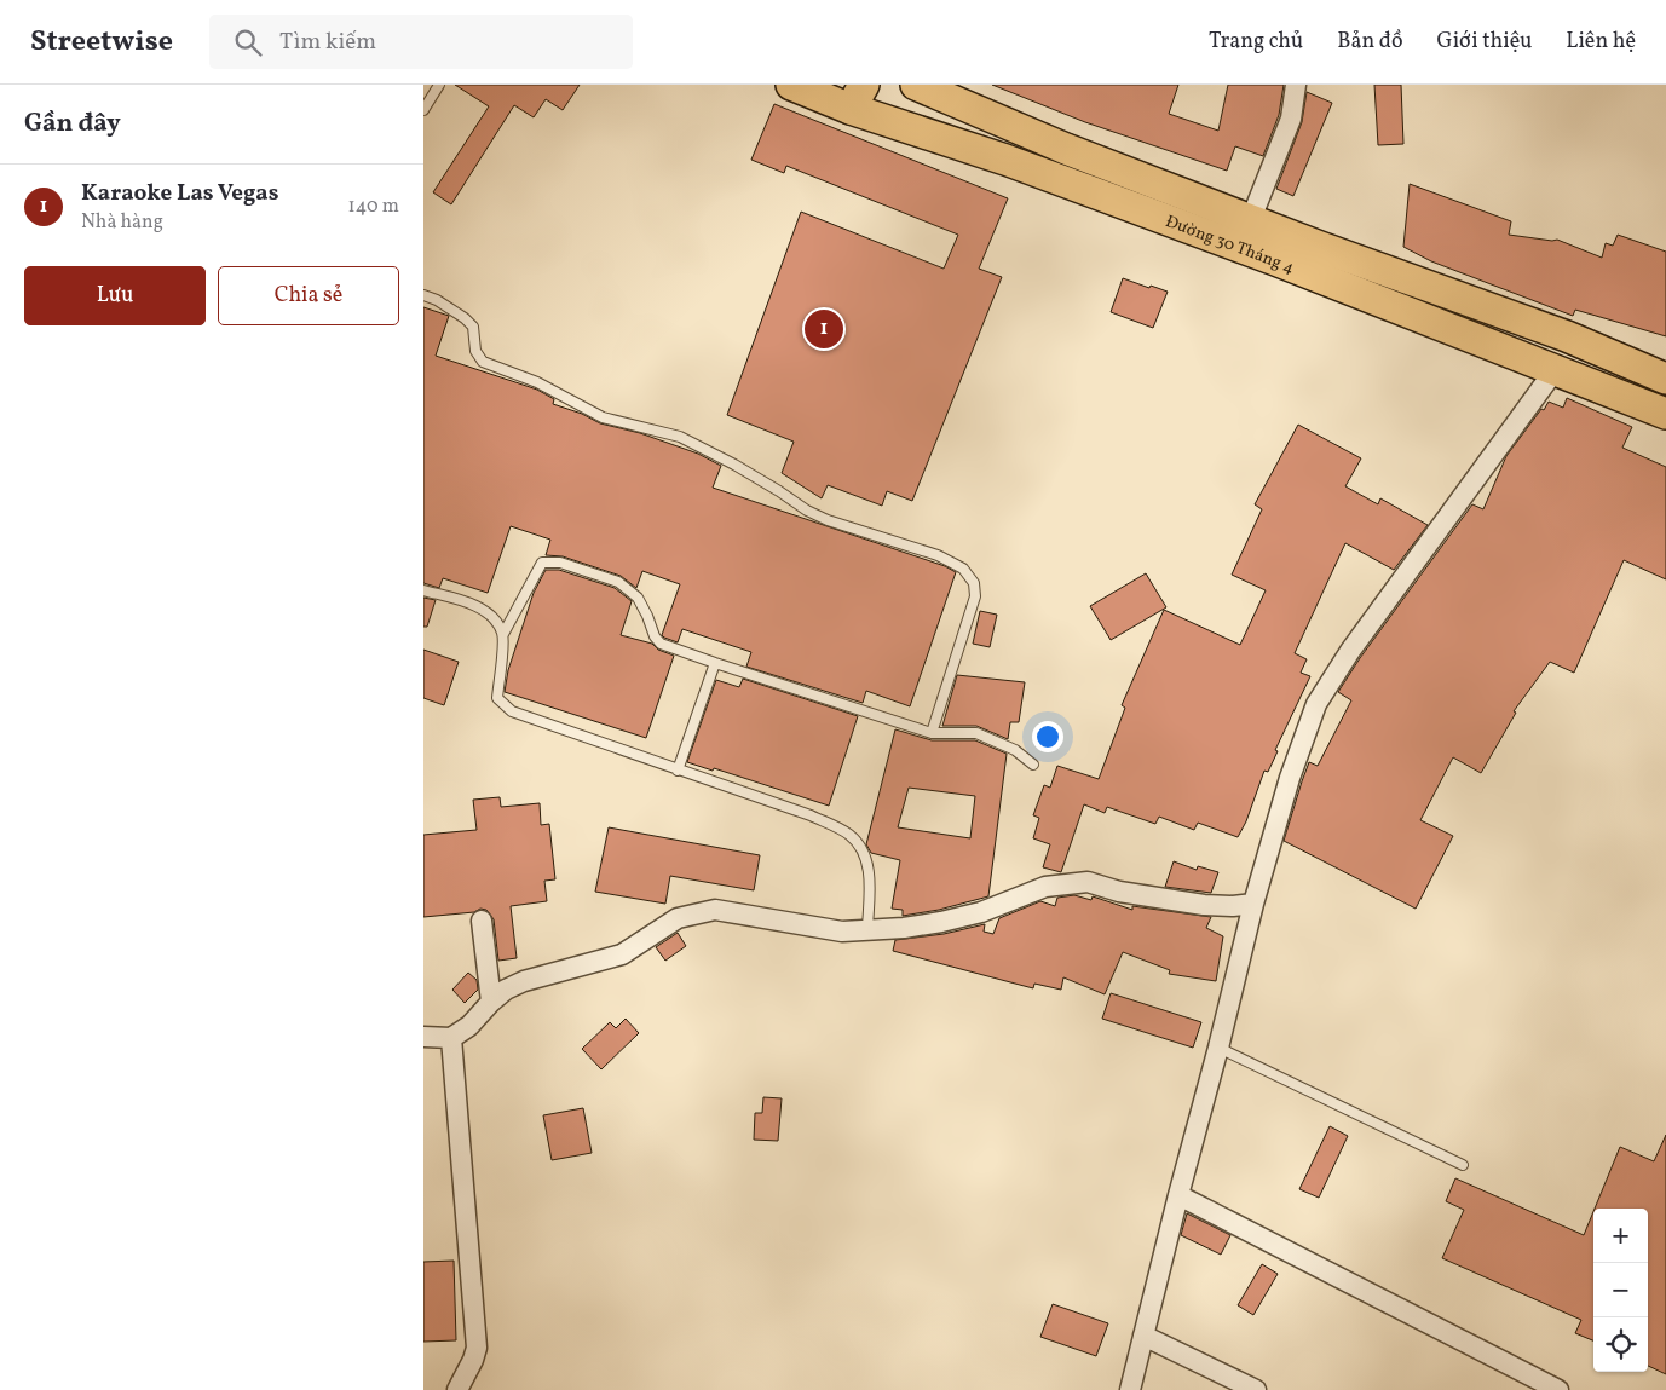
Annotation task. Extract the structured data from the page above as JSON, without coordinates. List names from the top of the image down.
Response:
{
  "streets": {
    "main road": ["Đường 30 Tháng 4"]
  },
  "page": {
    "header": "Streetwise",
    "search": "Tìm kiếm",
    "nav": [
      "Trang chủ",
      "Bản đồ",
      "Giới thiệu",
      "Liên hệ"
    ],
    "heading": "Gần đây",
    "list": [
      {
        "mark": "1",
        "name": "Karaoke Las Vegas",
        "note": "Nhà hàng",
        "value": "140 m"
      }
    ],
    "buttons": ["Lưu", "Chia sẻ"],
    "pins": "1",
    "map_buttons": ["+", "−"]
  }
}
